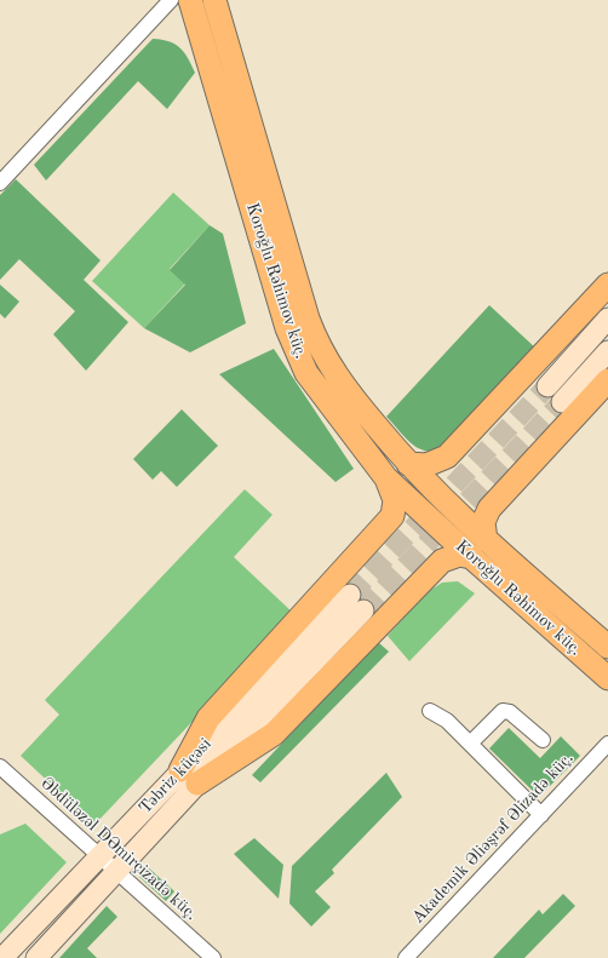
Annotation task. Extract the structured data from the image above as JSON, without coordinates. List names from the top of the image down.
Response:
{
  "streets": {
    "main road": ["Koroğlu Rəhimov küç.", "Təbriz küçəsi"],
    "street": ["Akademik Əliəşrəf Əlizadə küç.", "Əbdüləzəl DƏmirçizadə küç."]
  },
  "crossings": [
    ["Təbriz küçəsi", "Əbdüləzəl DƏmirçizadə küç."]
  ]
}
